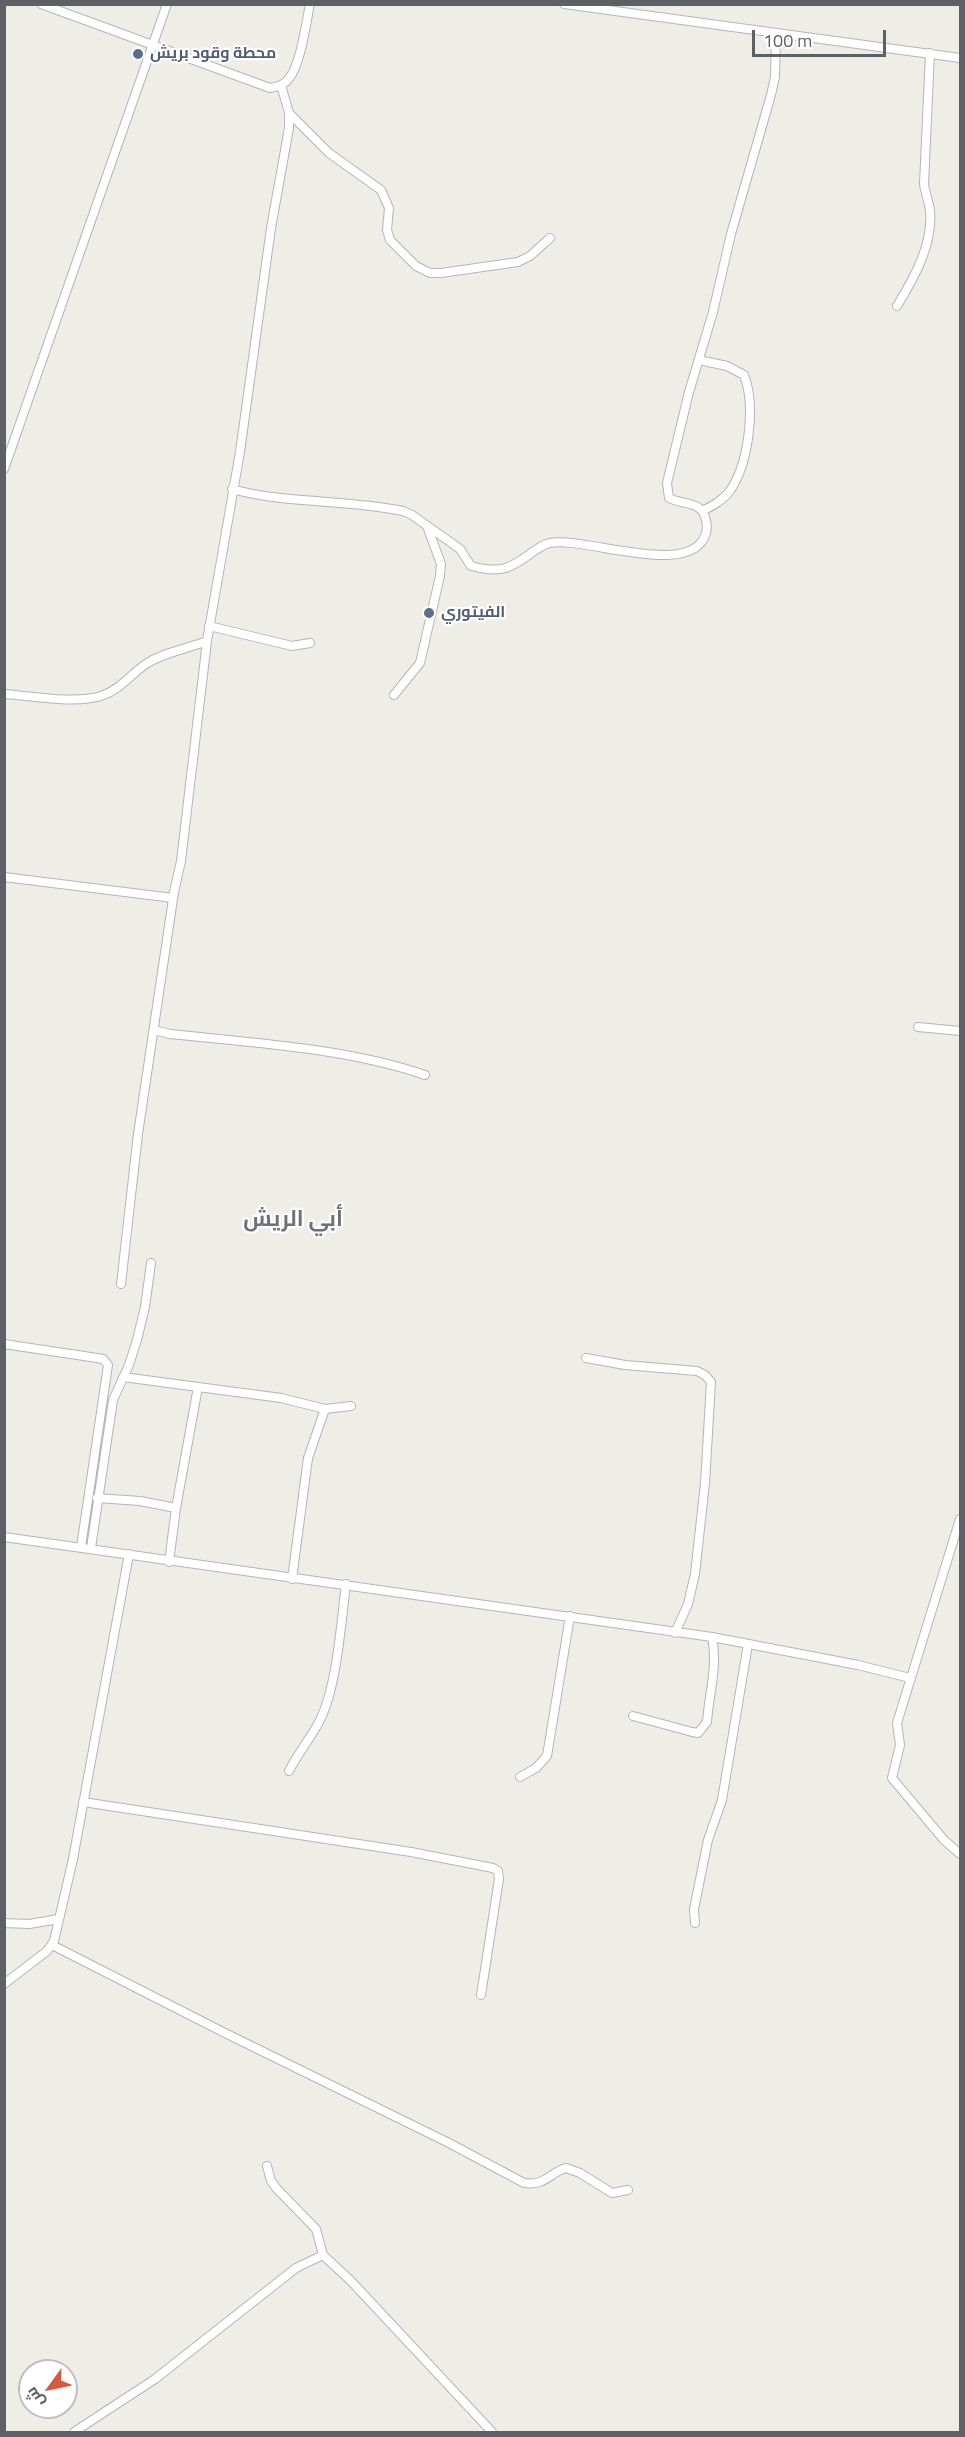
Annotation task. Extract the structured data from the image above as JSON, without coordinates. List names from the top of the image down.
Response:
{
  "districts": ["أبي الريش"],
  "places": ["محطة وقود بريش", "الفيتوري"],
  "scale_bar": "100 m",
  "north": "bottom left"
}
